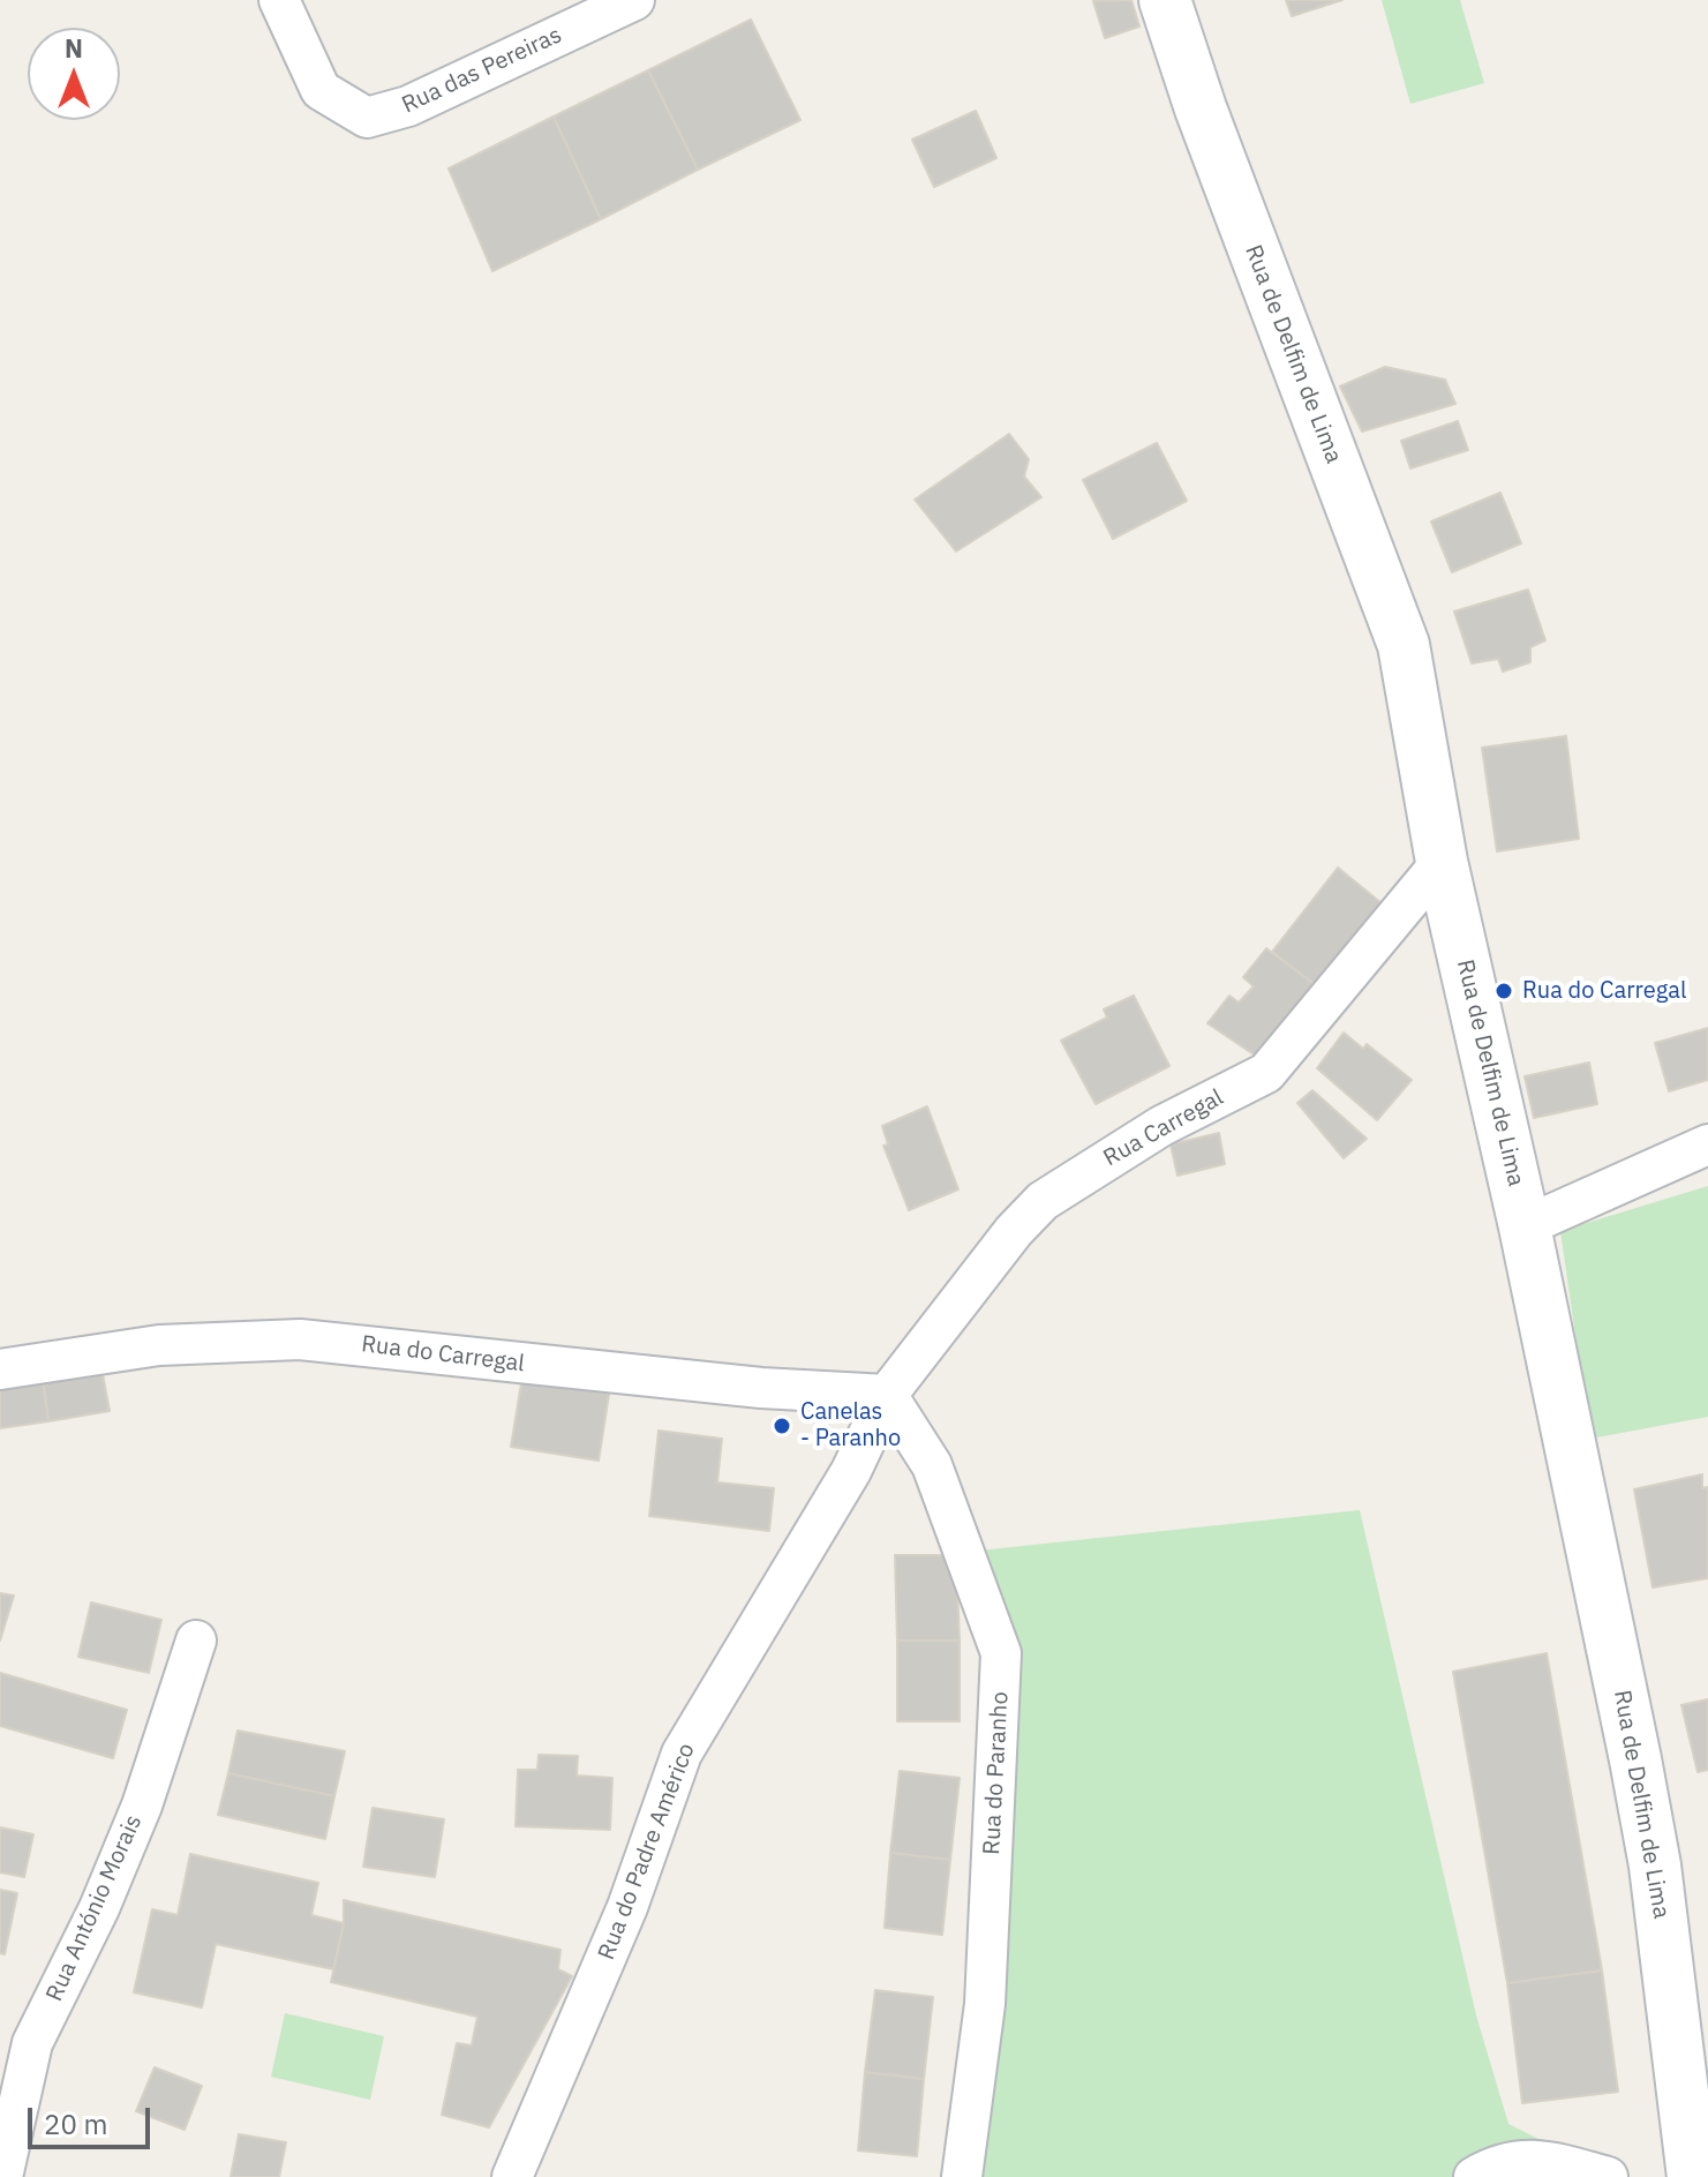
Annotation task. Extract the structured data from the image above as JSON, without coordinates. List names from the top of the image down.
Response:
{
  "streets": {
    "main road": ["Rua de Delfim de Lima"],
    "street": [
      "Rua das Pereiras",
      "Rua Carregal",
      "Rua do Carregal",
      "Rua do Paranho",
      "Rua do Padre Américo",
      "Rua António Morais"
    ]
  },
  "crossings": [
    ["Rua de Delfim de Lima", "Rua Carregal"],
    ["Rua Carregal", "Rua do Carregal"],
    ["Rua Carregal", "Rua do Paranho"],
    ["Rua Carregal", "Rua do Padre Américo"],
    ["Rua do Carregal", "Rua do Paranho"],
    ["Rua do Carregal", "Rua do Padre Américo"],
    ["Rua do Paranho", "Rua do Padre Américo"]
  ],
  "places": ["Rua do Carregal", "Canelas - Paranho"],
  "scale_bar": "20 m",
  "north": "top"
}
